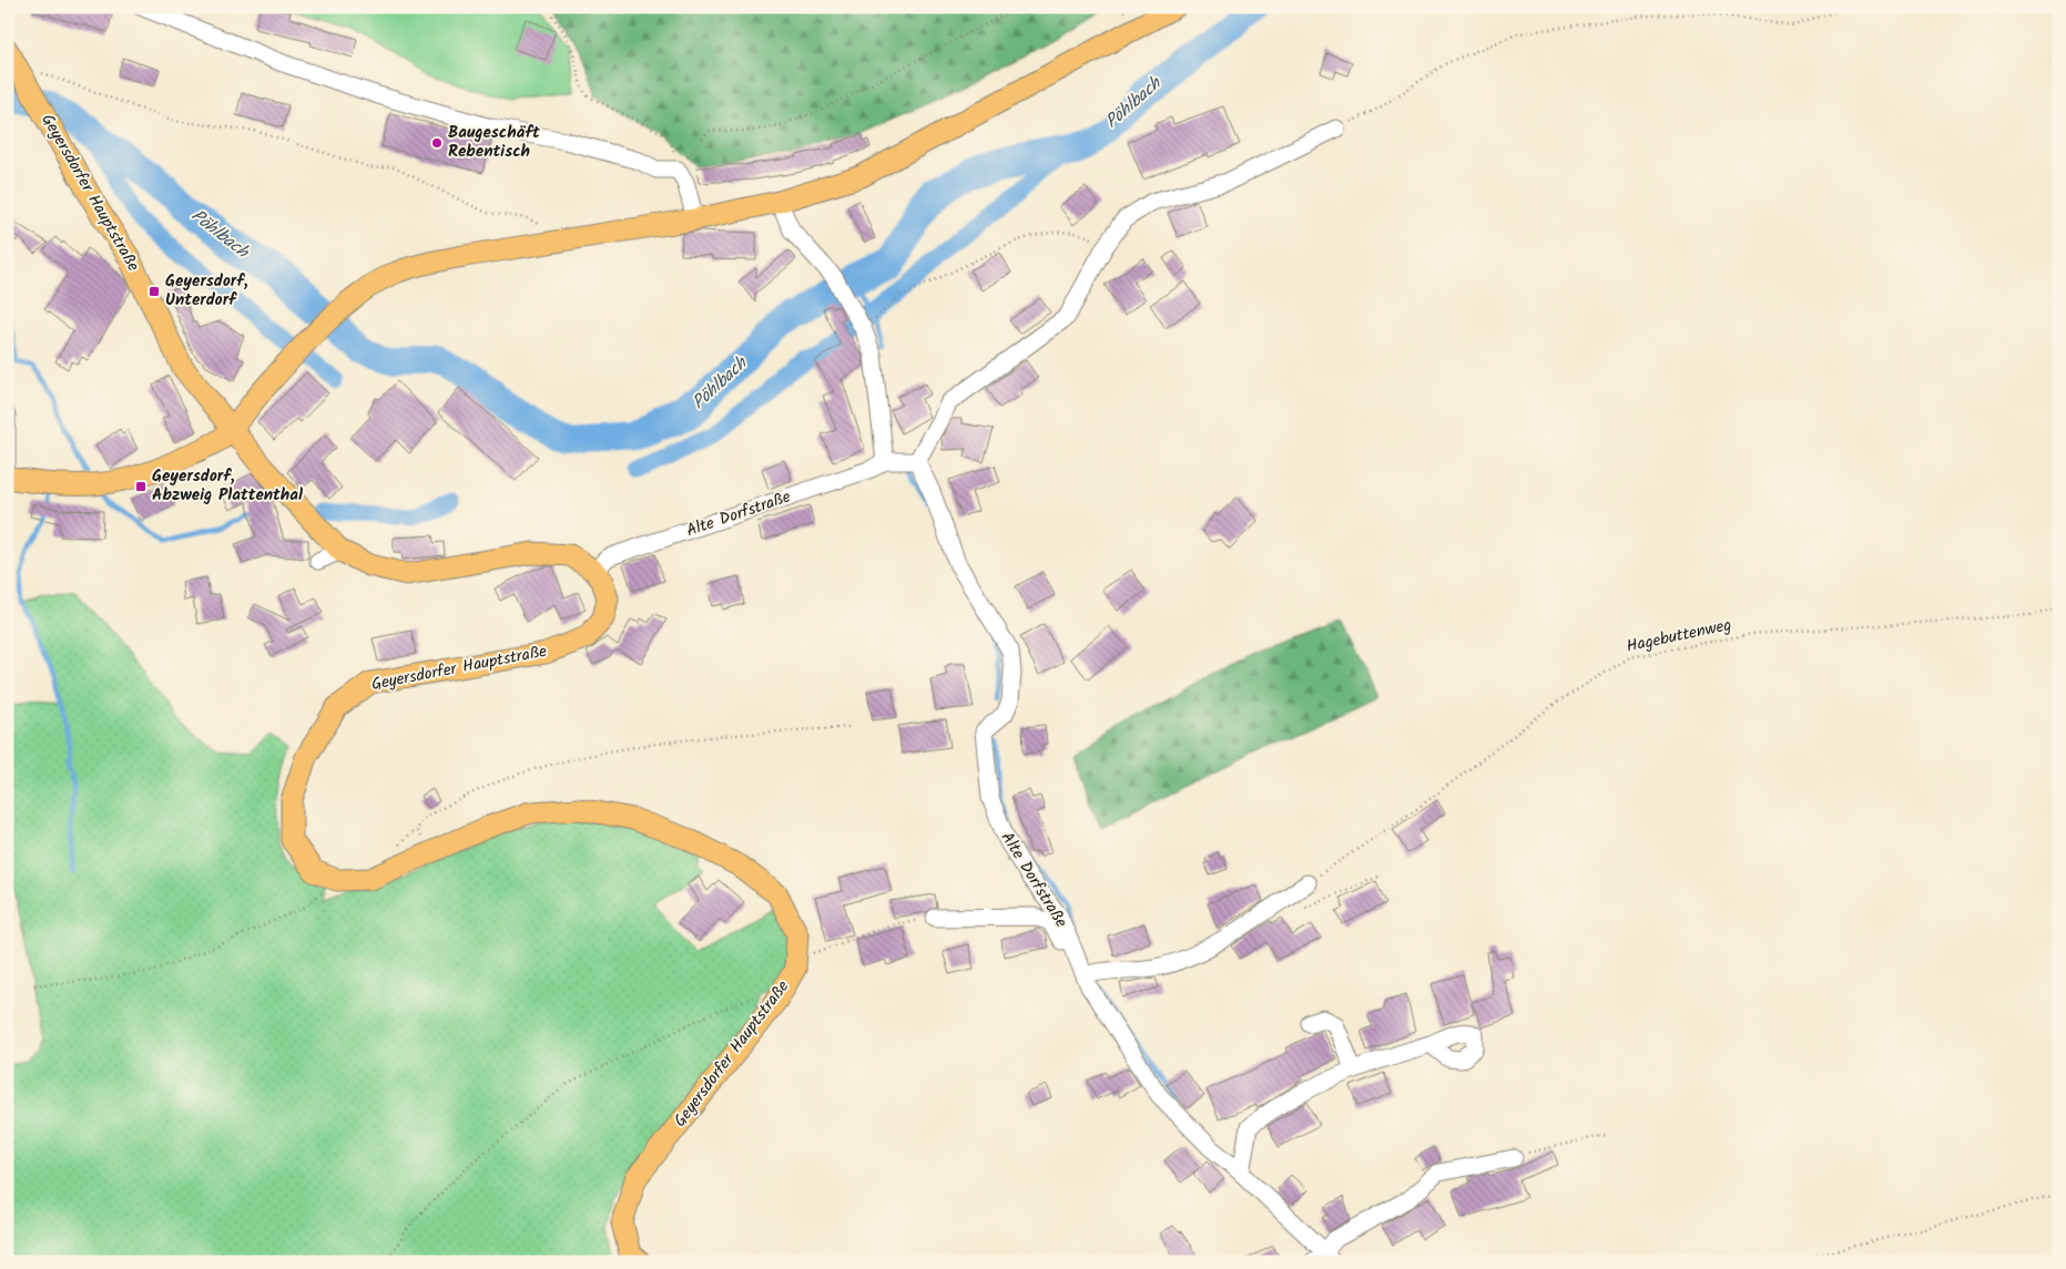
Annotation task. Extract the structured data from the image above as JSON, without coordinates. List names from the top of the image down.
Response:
{
  "streets": {
    "main road": ["Geyersdorfer Hauptstraße"],
    "street": ["Alte Dorfstraße"],
    "path": ["Hagebuttenweg"]
  },
  "crossings": [
    ["Geyersdorfer Hauptstraße", "Alte Dorfstraße"]
  ],
  "water": ["Pöhlbach"],
  "places": {
    "other": ["Baugeschäft Rebentisch"],
    "transit": ["Geyersdorf, Unterdorf", "Geyersdorf, Abzweig Plattenthal"]
  }
}
